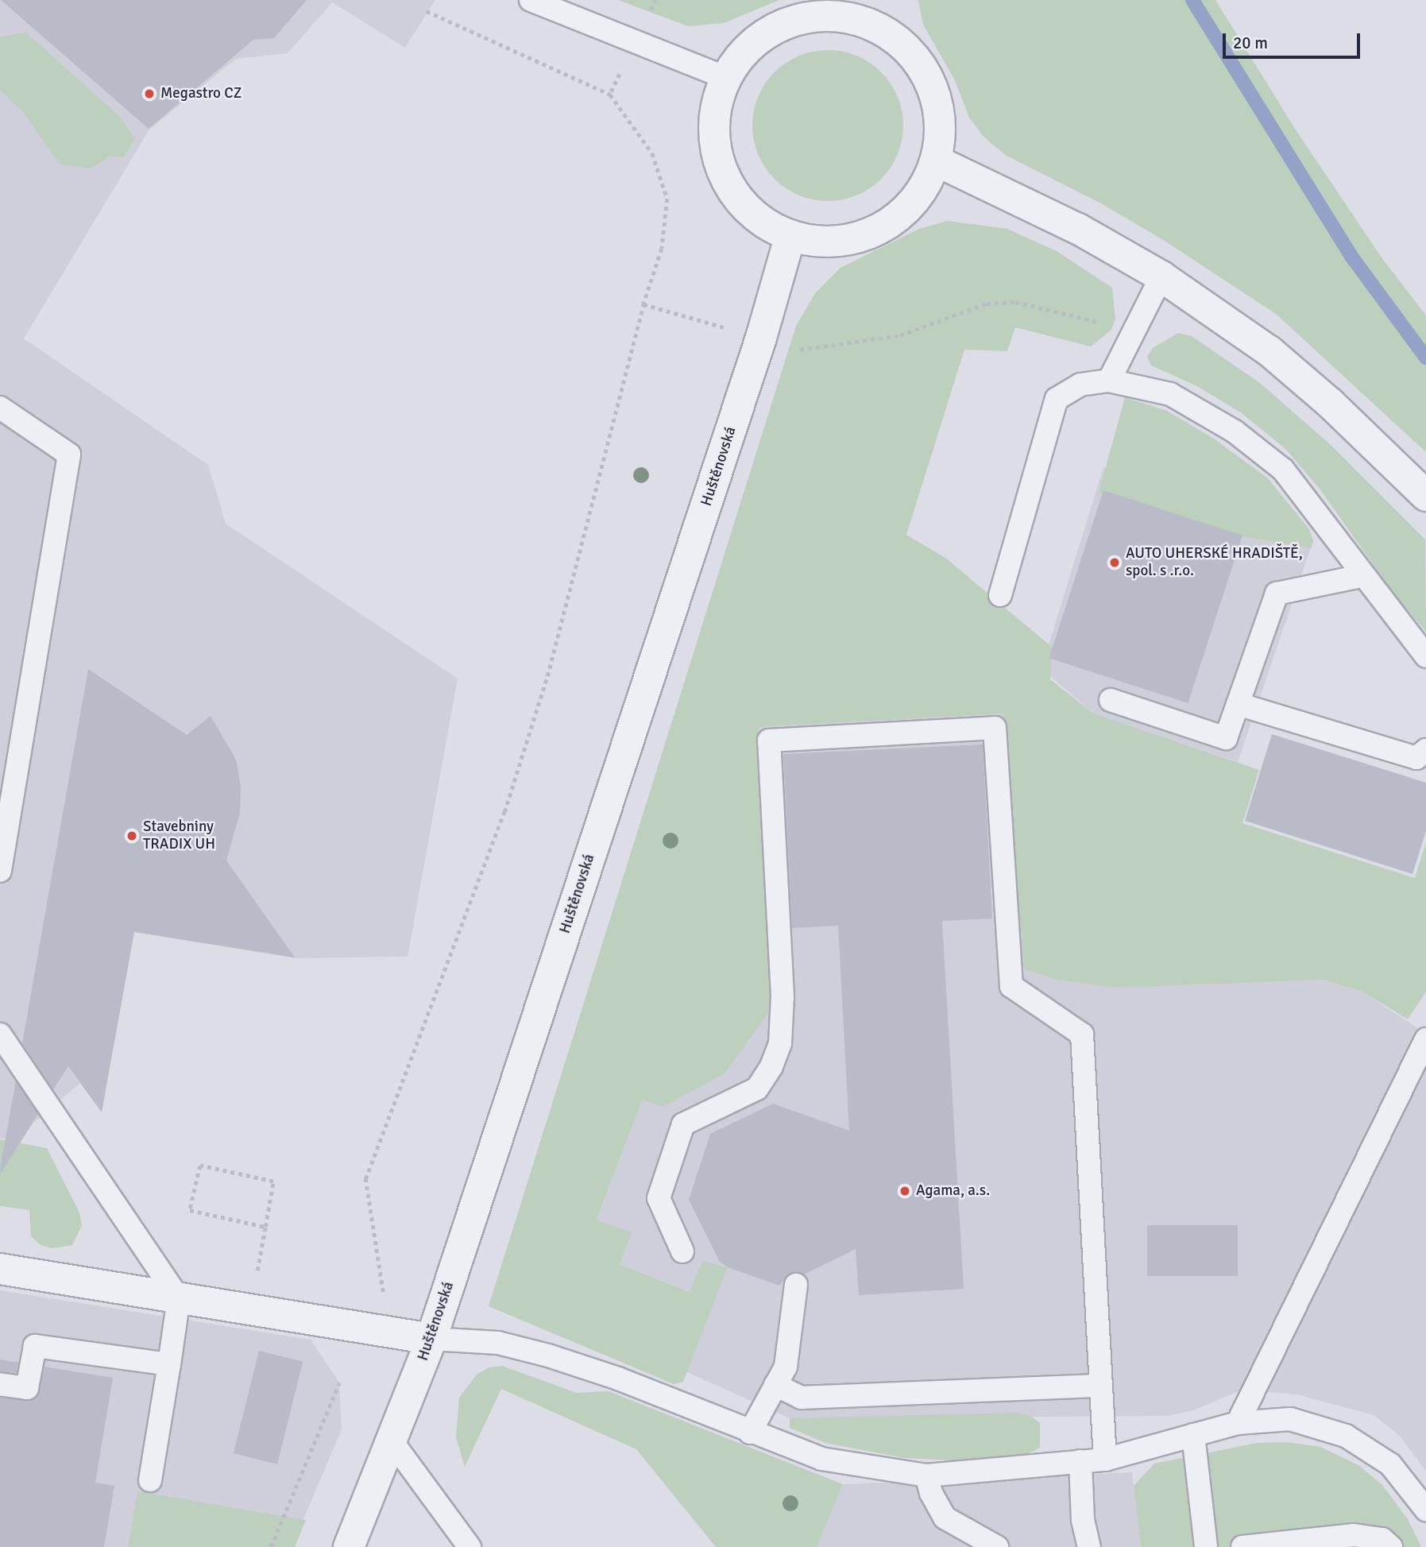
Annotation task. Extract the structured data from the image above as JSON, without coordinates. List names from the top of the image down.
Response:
{
  "streets": {
    "street": ["Huštěnovská"]
  },
  "places": [
    "Megastro CZ",
    "AUTO UHERSKÉ HRADIŠTĚ, spol. s .r.o.",
    "Stavebniny TRADIX UH",
    "Agama, a.s."
  ],
  "scale_bar": "20 m"
}
